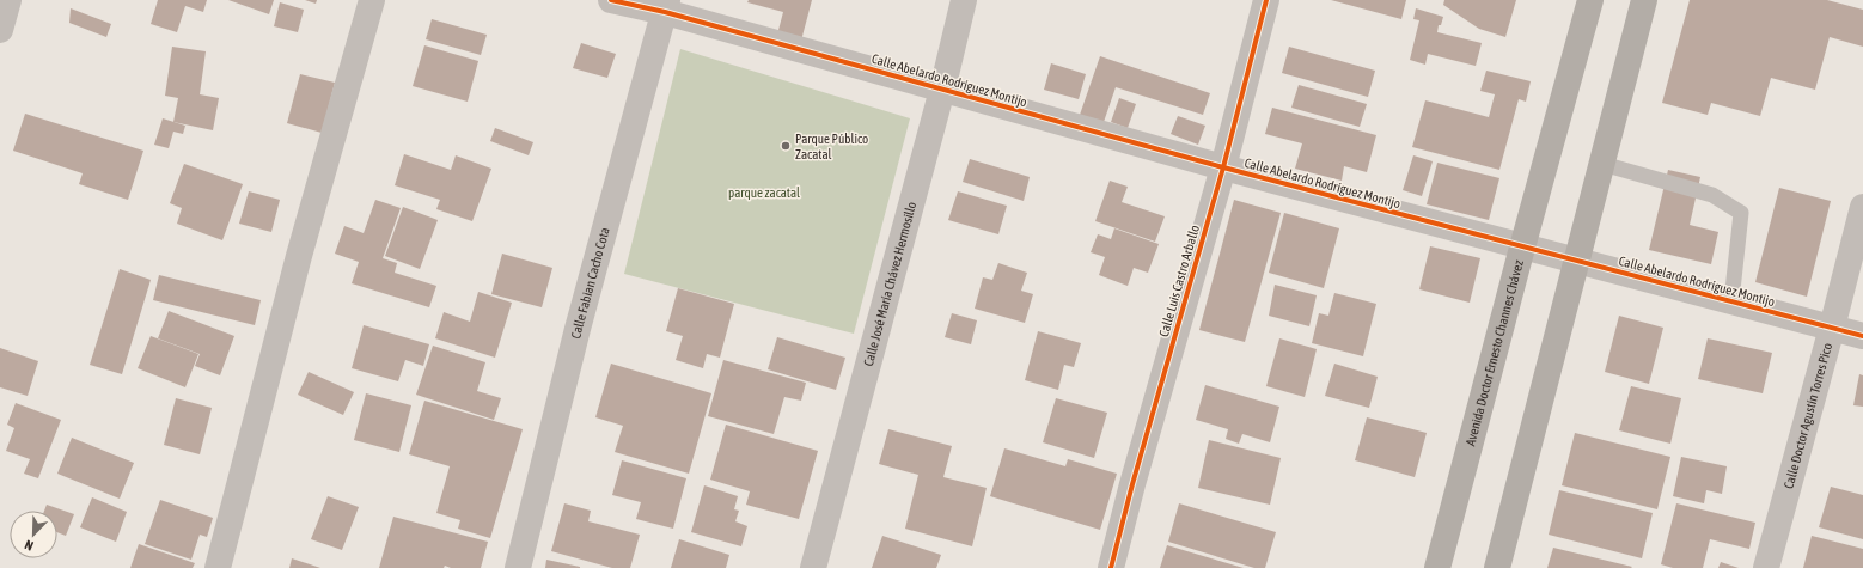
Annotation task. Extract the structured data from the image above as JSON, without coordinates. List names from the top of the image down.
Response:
{
  "streets": {
    "street": [
      "Calle Abelardo Rodríguez Montijo",
      "Calle Luis Castro Arballo",
      "Calle Fabian Cacho Cota",
      "Calle José María Chávez Hermosillo",
      "Avenida Doctor Ernesto Channes Chávez",
      "Calle Doctor Agustín Torres Pico"
    ]
  },
  "crossings": [
    ["Calle Abelardo Rodríguez Montijo", "Calle Luis Castro Arballo"],
    ["Calle Abelardo Rodríguez Montijo", "Calle Fabian Cacho Cota"],
    ["Calle Abelardo Rodríguez Montijo", "Calle José María Chávez Hermosillo"],
    ["Calle Abelardo Rodríguez Montijo", "Avenida Doctor Ernesto Channes Chávez"],
    ["Calle Abelardo Rodríguez Montijo", "Calle Doctor Agustín Torres Pico"]
  ],
  "parks": ["parque zacatal"],
  "places": ["Parque Público Zacatal"],
  "north": "bottom left"
}
